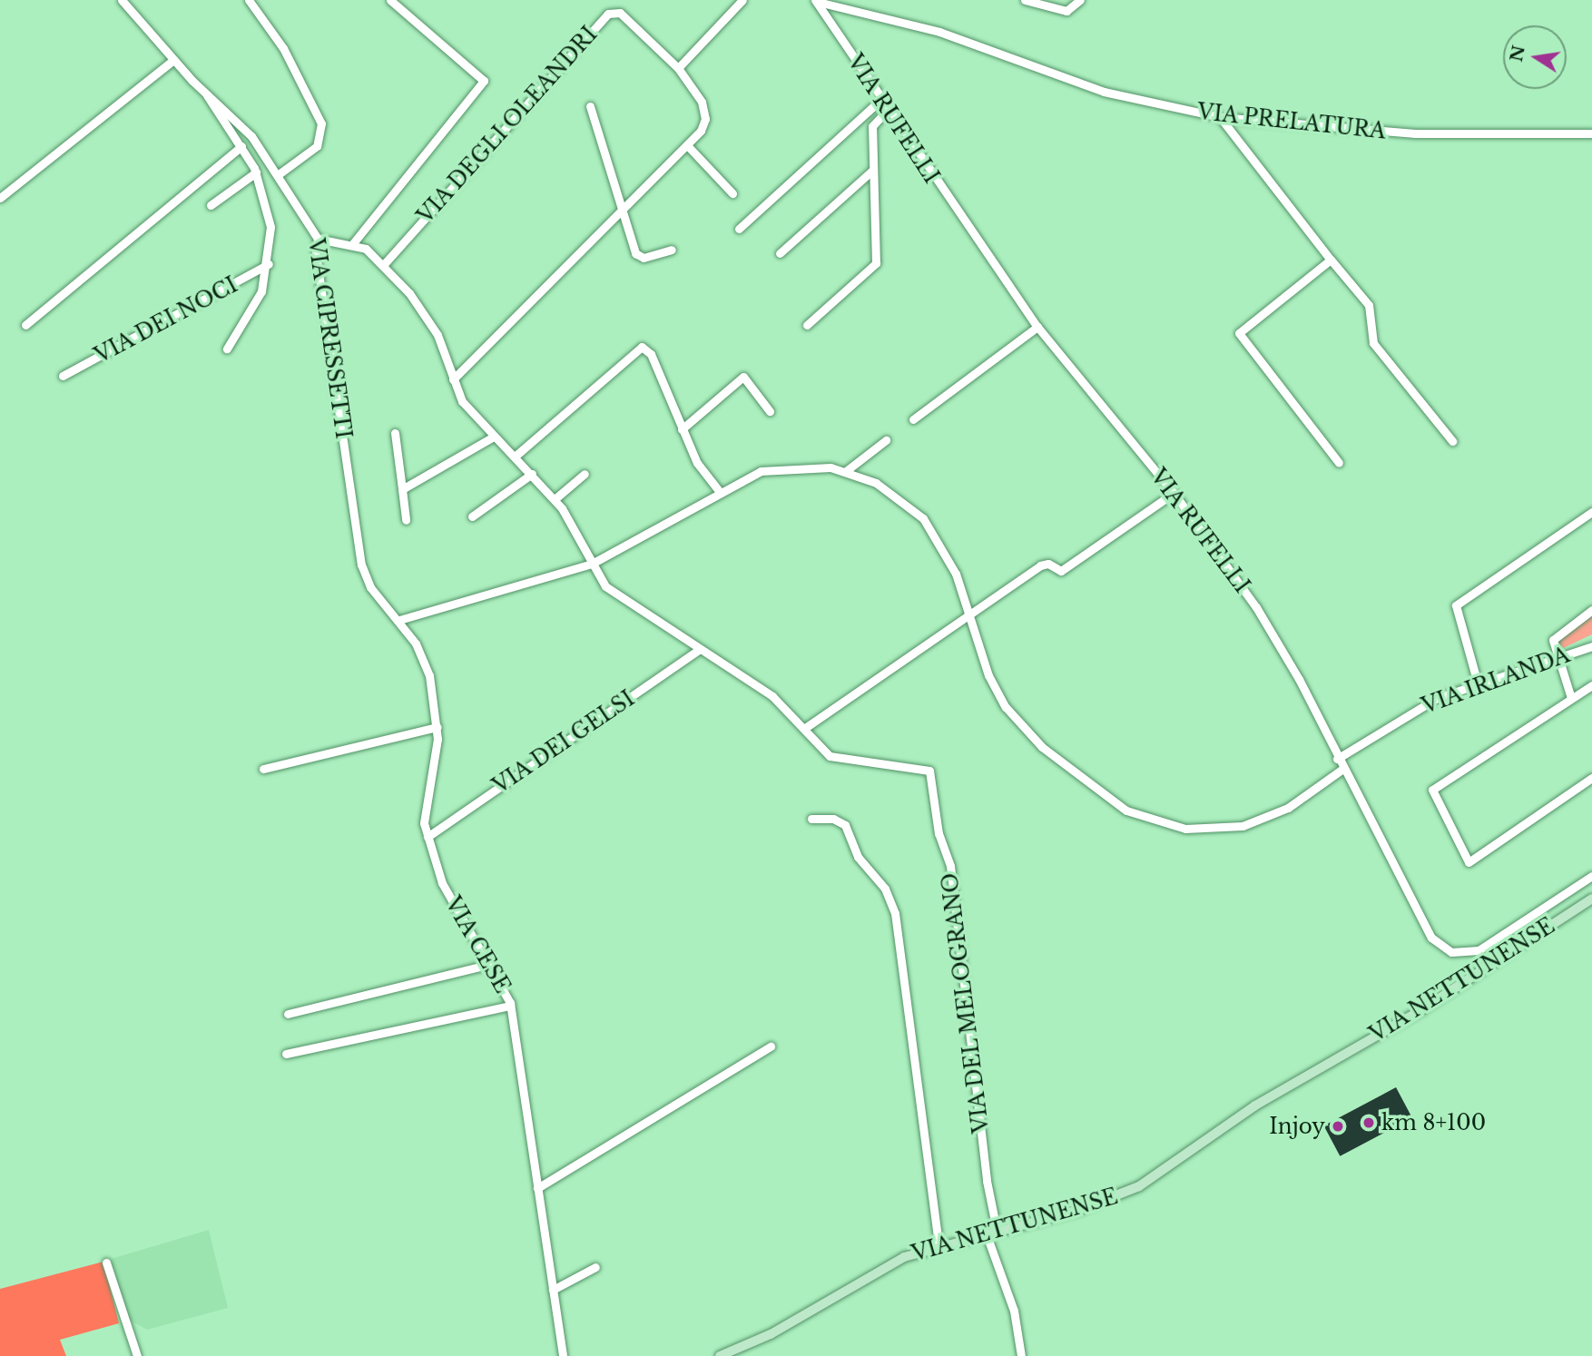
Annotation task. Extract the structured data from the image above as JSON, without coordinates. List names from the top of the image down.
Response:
{
  "streets": {
    "main road": ["VIA NETTUNENSE"],
    "street": [
      "VIA RUFELLI",
      "VIA PRELATURA",
      "VIA DEGLI OLEANDRI",
      "VIA DEI NOCI",
      "VIA CIPRESSETTI",
      "VIA IRLANDA",
      "VIA DEI GELSI",
      "VIA CESE",
      "VIA DEL MELOGRANO"
    ]
  },
  "crossings": [
    ["VIA RUFELLI", "VIA PRELATURA"],
    ["VIA RUFELLI", "VIA IRLANDA"],
    ["VIA DEGLI OLEANDRI", "VIA DEL MELOGRANO"],
    ["VIA DEI NOCI", "VIA CIPRESSETTI"],
    ["VIA CIPRESSETTI", "VIA CESE"],
    ["VIA DEI GELSI", "VIA CESE"],
    ["VIA DEI GELSI", "VIA DEL MELOGRANO"],
    ["VIA NETTUNENSE", "VIA DEL MELOGRANO"]
  ],
  "places": ["km 8+100", "Injoy"],
  "north": "left"
}
